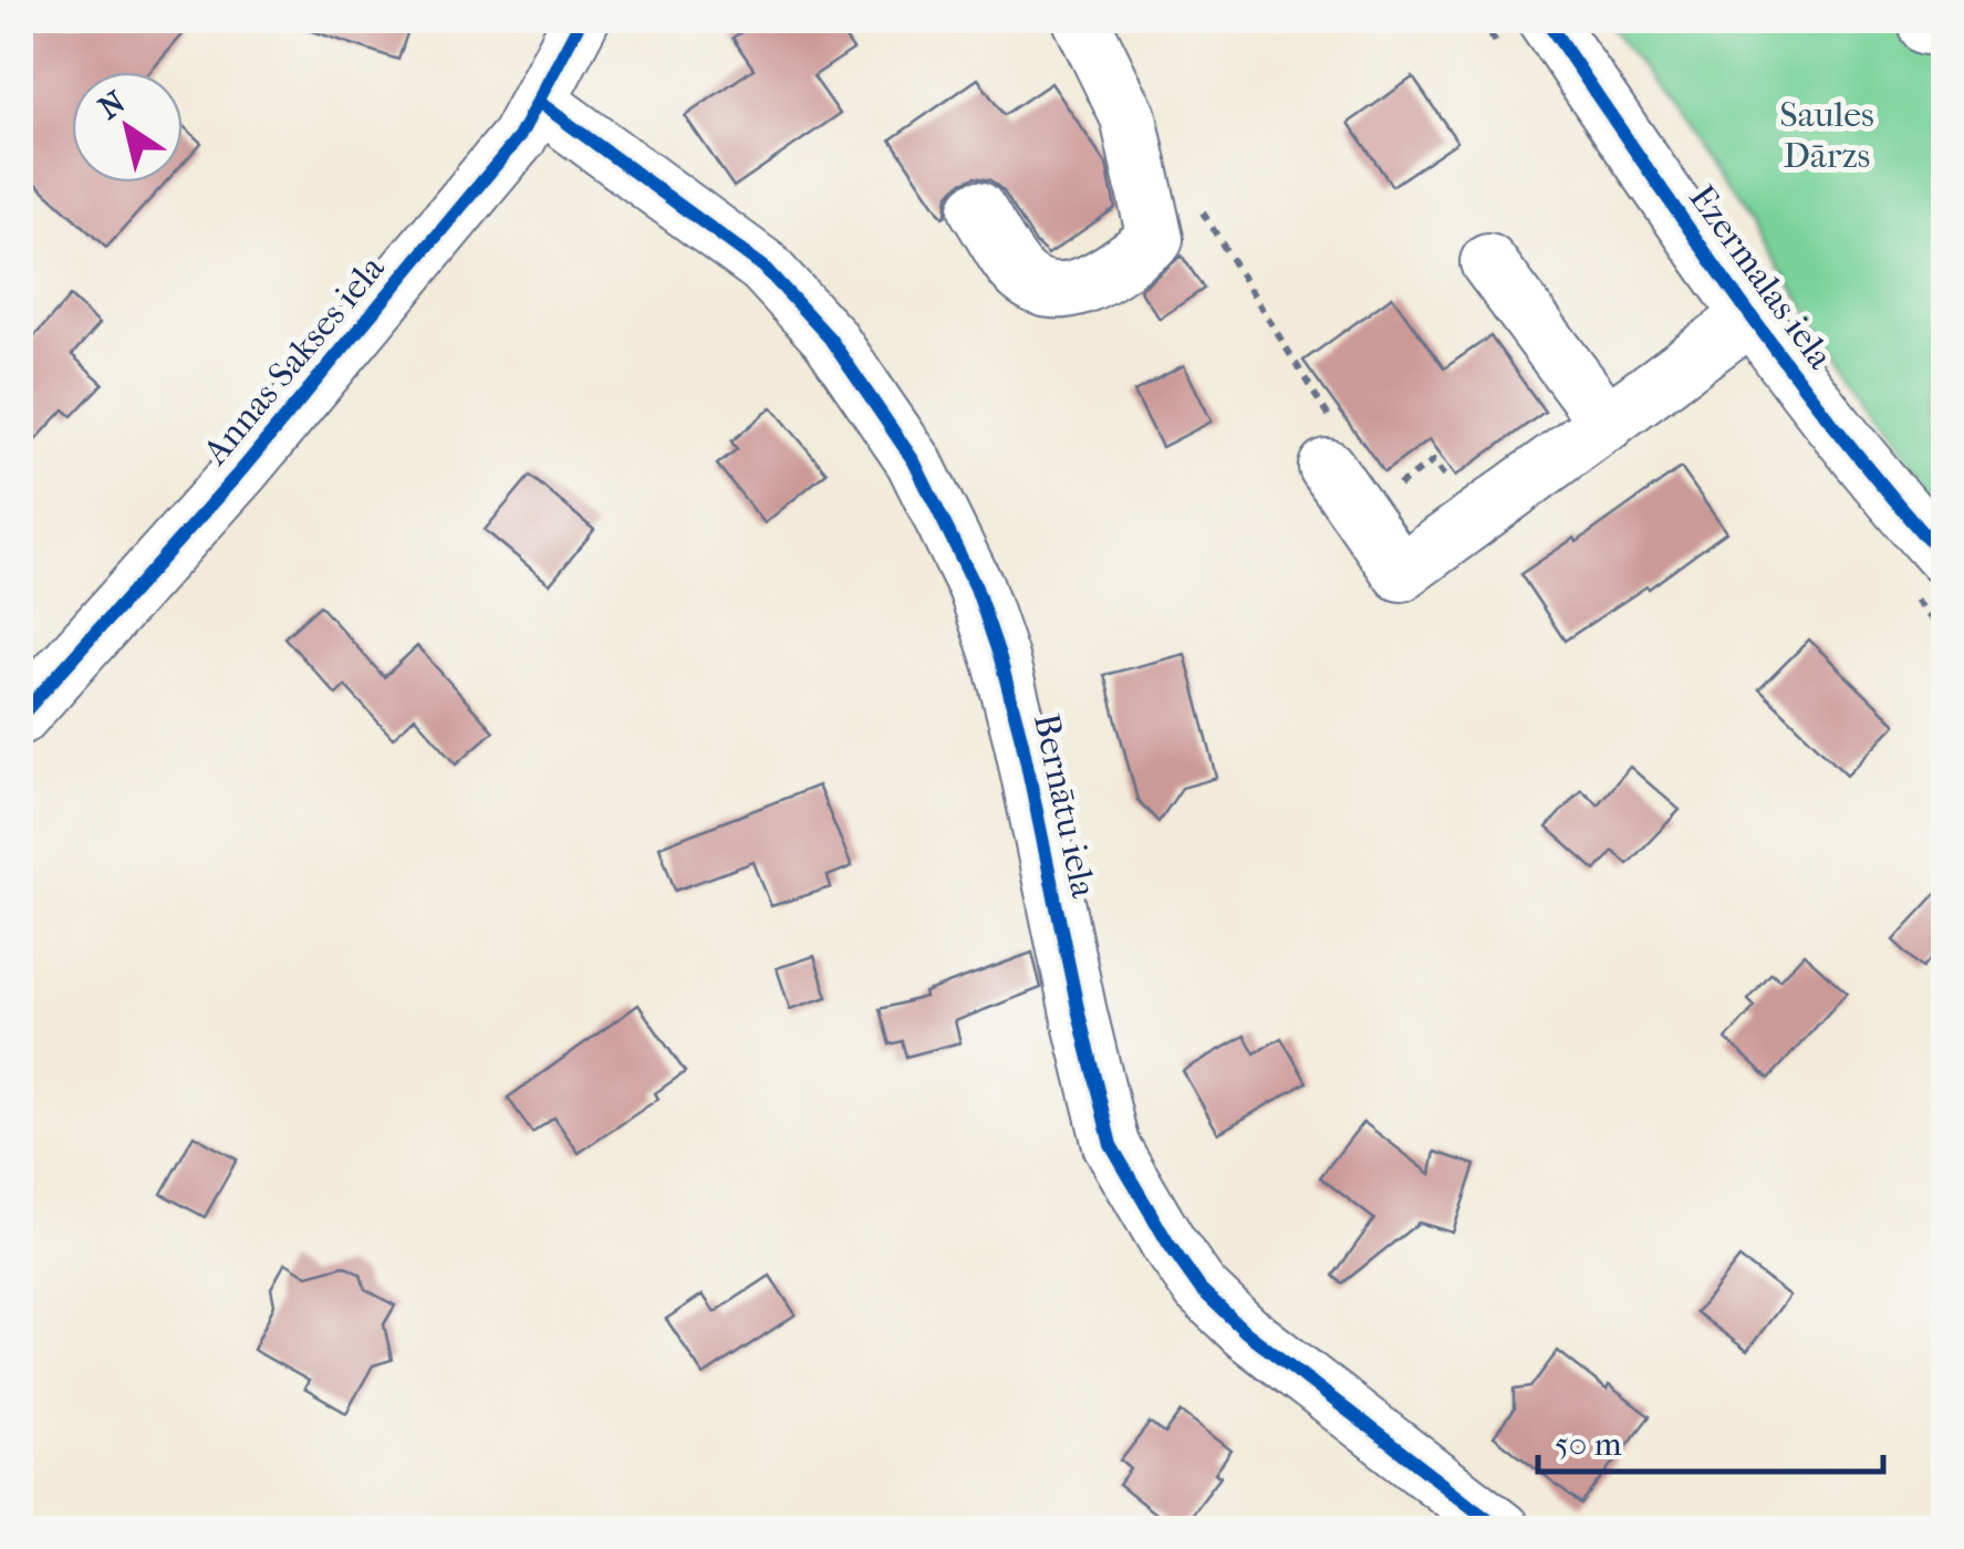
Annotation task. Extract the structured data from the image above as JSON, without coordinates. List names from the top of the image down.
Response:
{
  "streets": {
    "street": ["Ezermalas iela", "Annas Sakses iela", "Bernātu iela"]
  },
  "crossings": [
    ["Annas Sakses iela", "Bernātu iela"]
  ],
  "parks": ["Saules Dārzs"],
  "scale_bar": "50 m",
  "north": "top left"
}
